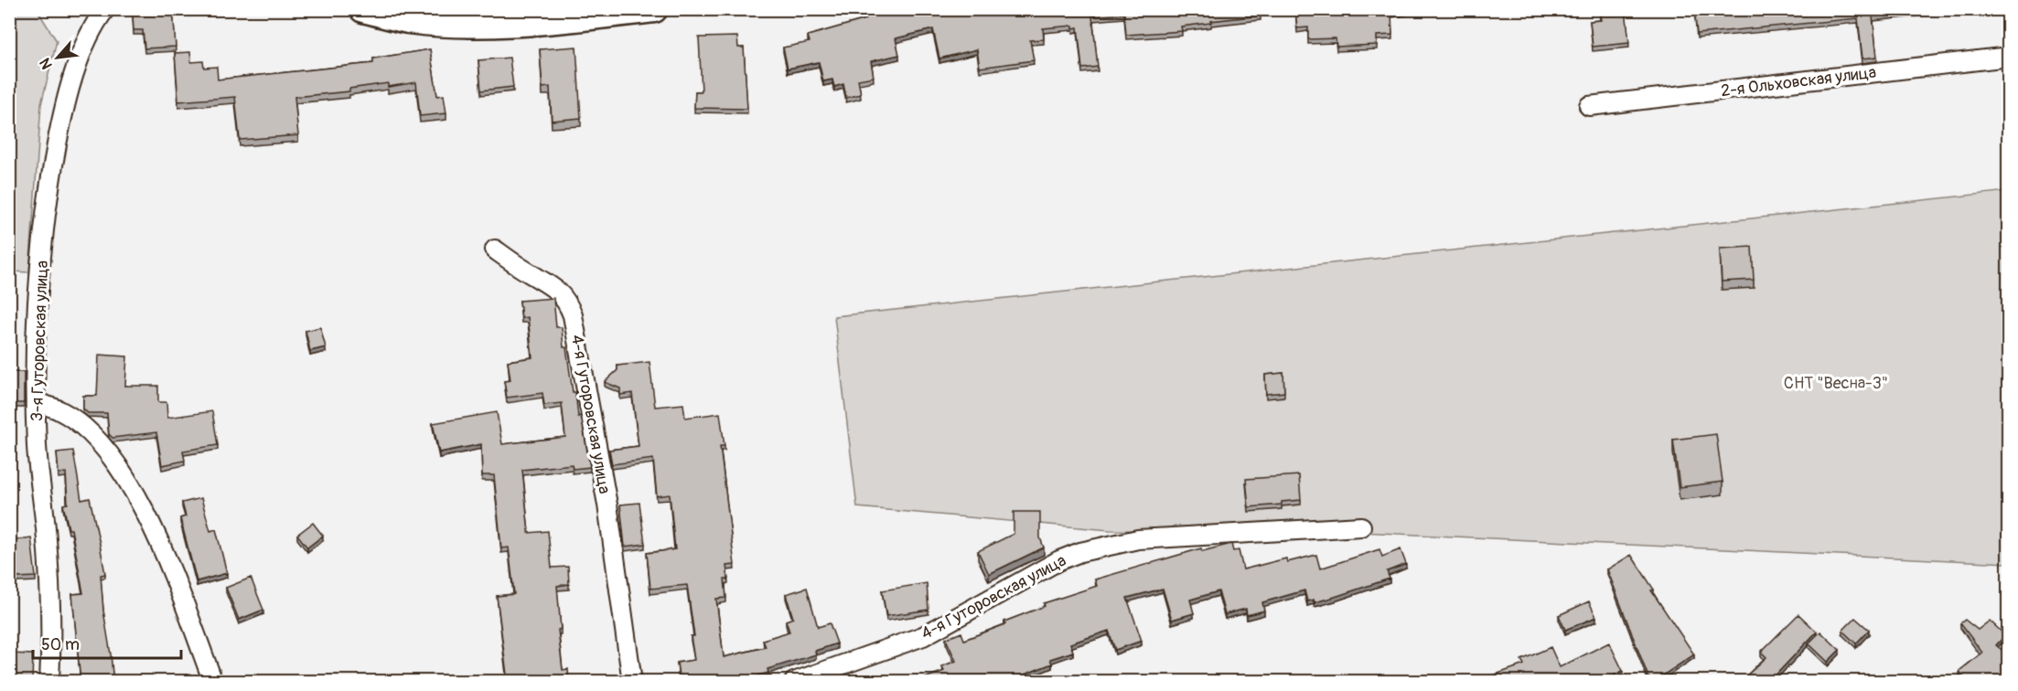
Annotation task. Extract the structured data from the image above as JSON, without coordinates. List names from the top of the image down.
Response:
{
  "streets": {
    "street": ["2-я Ольховская улица", "3-я Гуторовская улица", "4-я Гуторовская улица"]
  },
  "parks": ["СНТ \"Весна-3\""],
  "scale_bar": "50 m",
  "north": "bottom left"
}
